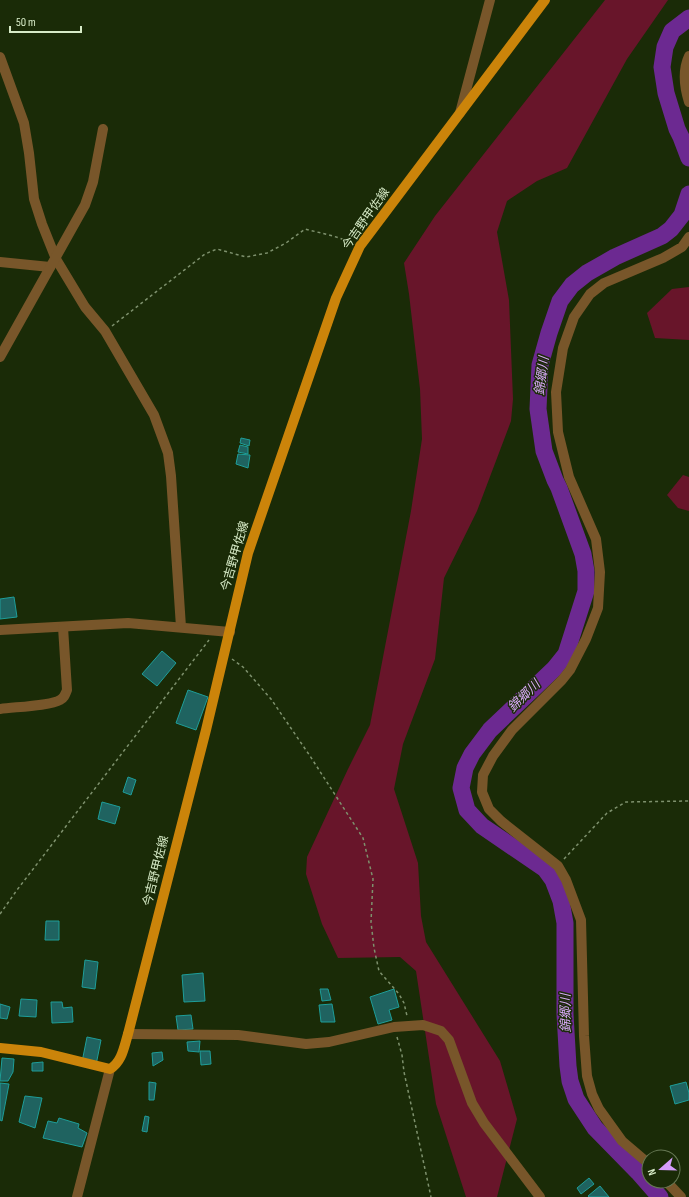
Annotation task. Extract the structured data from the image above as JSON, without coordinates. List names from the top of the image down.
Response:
{
  "streets": {
    "main road": ["今吉野甲佐線"]
  },
  "water": ["錦郷川"],
  "scale_bar": "50 m",
  "north": "left"
}
